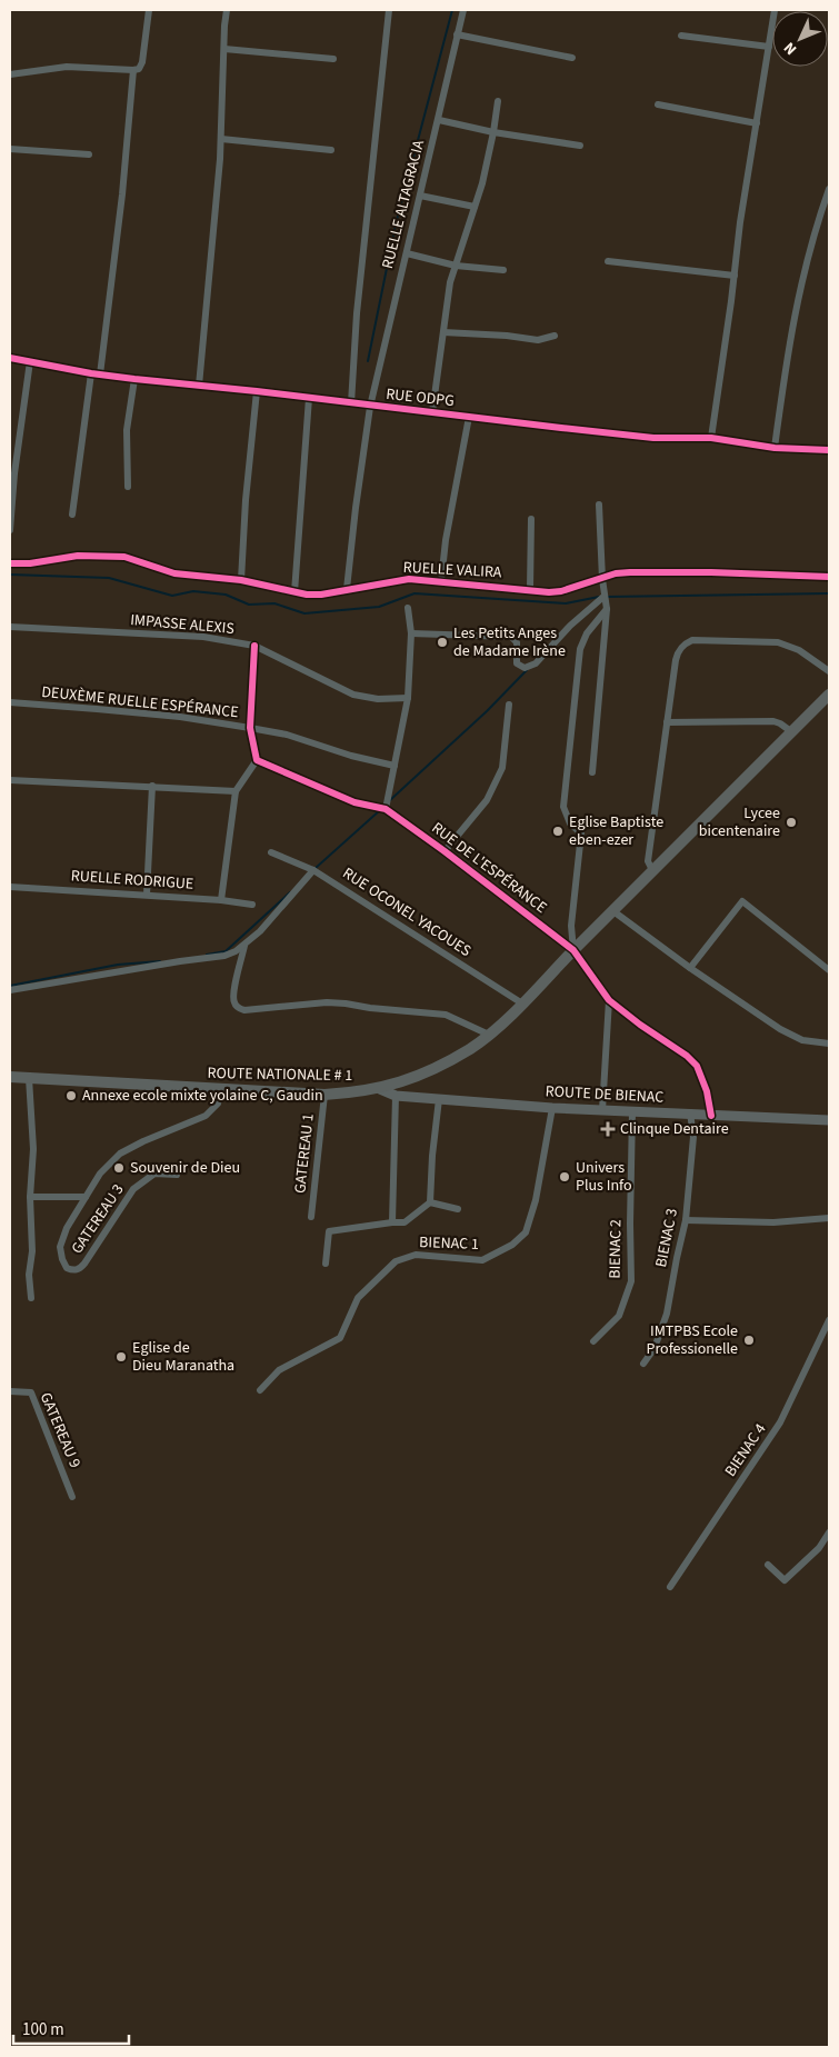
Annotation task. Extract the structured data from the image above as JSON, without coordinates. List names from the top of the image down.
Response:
{
  "streets": {
    "main road": ["ROUTE NATIONALE # 1", "ROUTE DE BIENAC"],
    "street": [
      "RUELLE ALTAGRACIA",
      "RUE ODPG",
      "RUELLE VALIRA",
      "IMPASSE ALEXIS",
      "DEUXÈME RUELLE ESPÉRANCE",
      "RUE DE L'ESPÉRANCE",
      "RUELLE RODRIGUE",
      "RUE OCONEL YACOUES",
      "GATEREAU 1",
      "GATEREAU 3",
      "BIENAC 3",
      "BIENAC 1",
      "BIENAC 2",
      "GATEREAU 9",
      "BIENAC 4"
    ]
  },
  "crossings": [
    ["RUELLE ALTAGRACIA", "RUE ODPG"],
    ["RUELLE ALTAGRACIA", "RUELLE VALIRA"],
    ["RUE DE L'ESPÉRANCE", "ROUTE NATIONALE # 1"],
    ["RUE OCONEL YACOUES", "ROUTE NATIONALE # 1"],
    ["ROUTE NATIONALE # 1", "ROUTE DE BIENAC"],
    ["ROUTE NATIONALE # 1", "GATEREAU 1"],
    ["ROUTE NATIONALE # 1", "GATEREAU 3"],
    ["ROUTE DE BIENAC", "BIENAC 3"],
    ["ROUTE DE BIENAC", "BIENAC 1"],
    ["ROUTE DE BIENAC", "BIENAC 2"]
  ],
  "places": {
    "other": [
      "Les Petits Anges de Madame Irène",
      "Lycee bicentenaire",
      "Eglise Baptiste eben-ezer",
      "Annexe ecole mixte yolaine C, Gaudin",
      "Souvenir de Dieu",
      "Univers Plus Info",
      "IMTPBS Ecole Professionelle",
      "Eglise de Dieu Maranatha"
    ],
    "health": ["Clinque Dentaire"]
  },
  "scale_bar": "100 m",
  "north": "bottom left"
}
